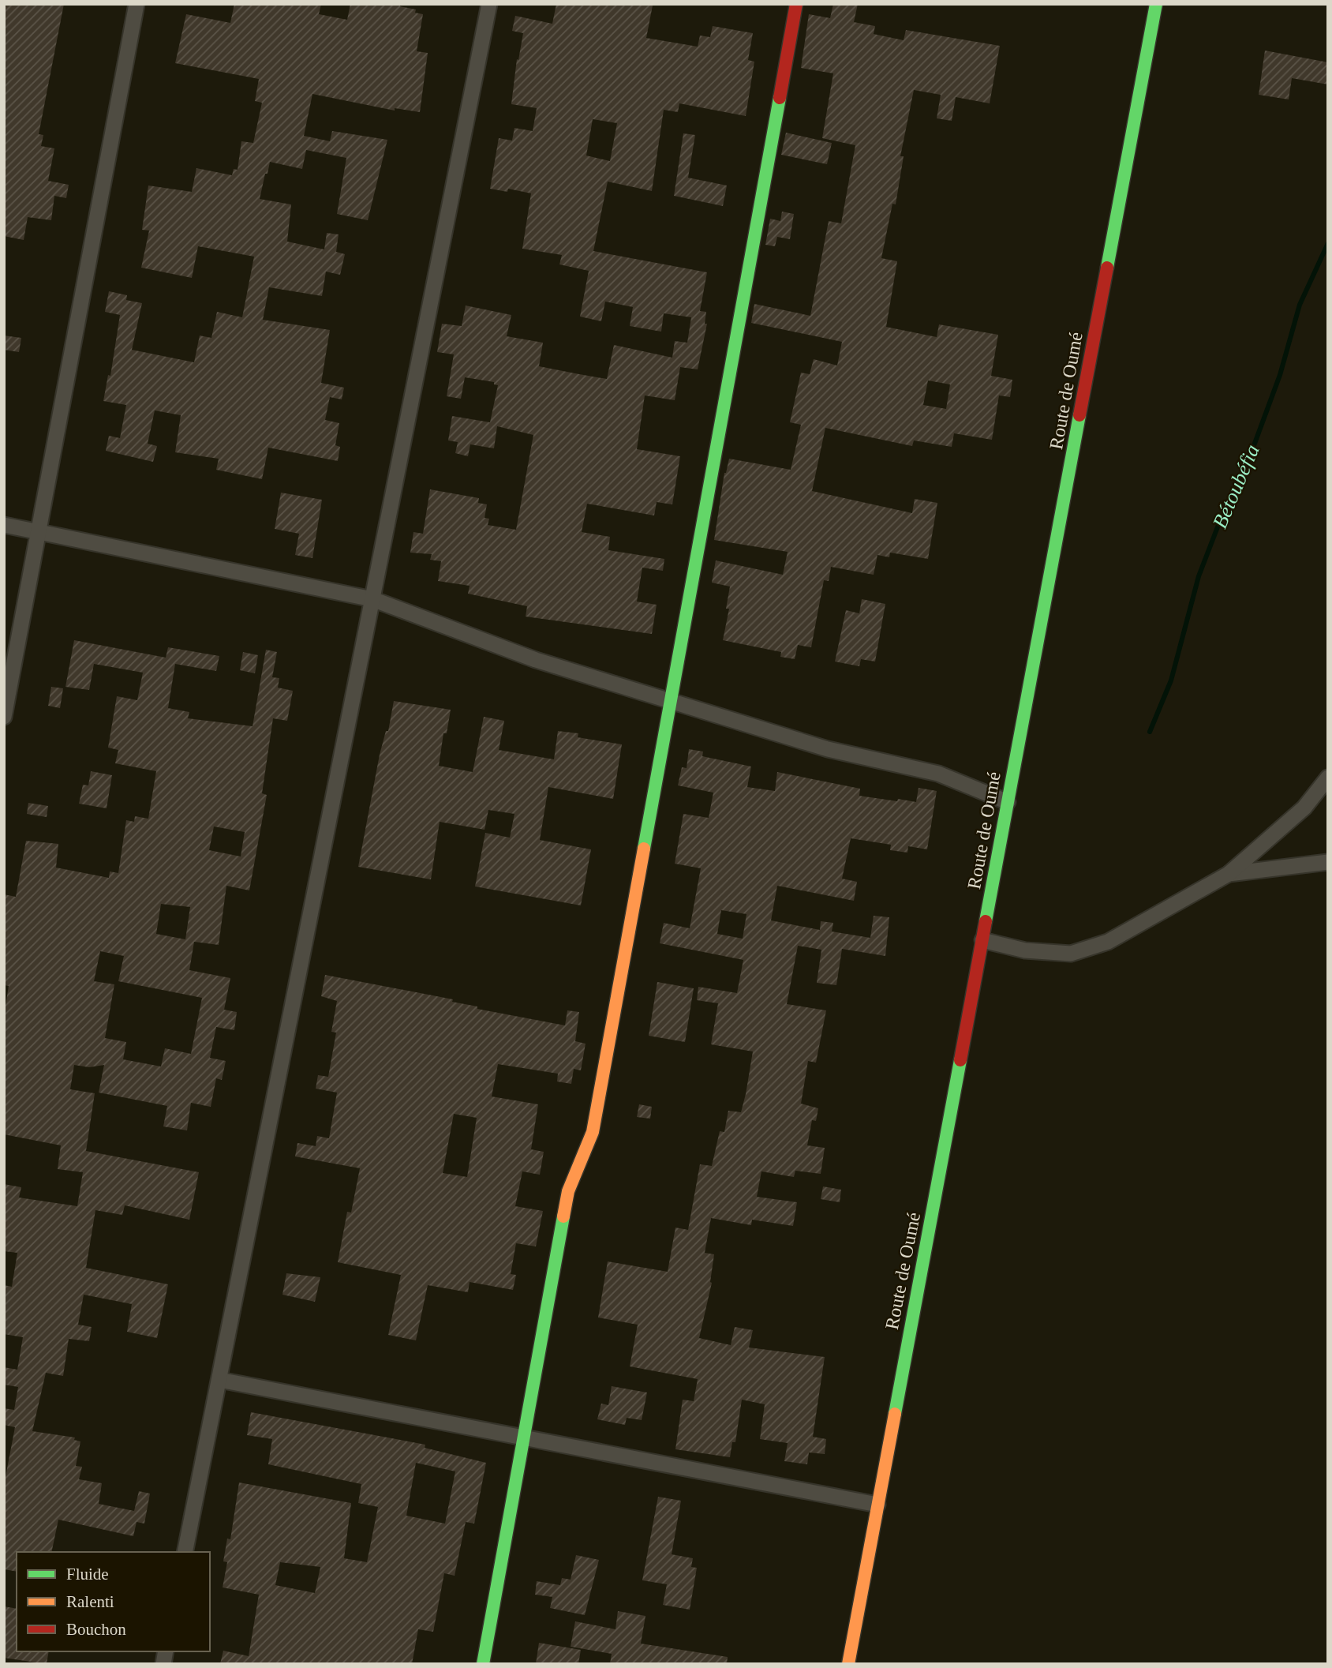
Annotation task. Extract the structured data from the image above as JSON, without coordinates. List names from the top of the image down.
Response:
{
  "streets": {
    "street": ["Route de Oumé"]
  },
  "water": ["Bétoubéfia"],
  "legend": ["Fluide", "Ralenti", "Bouchon"]
}
